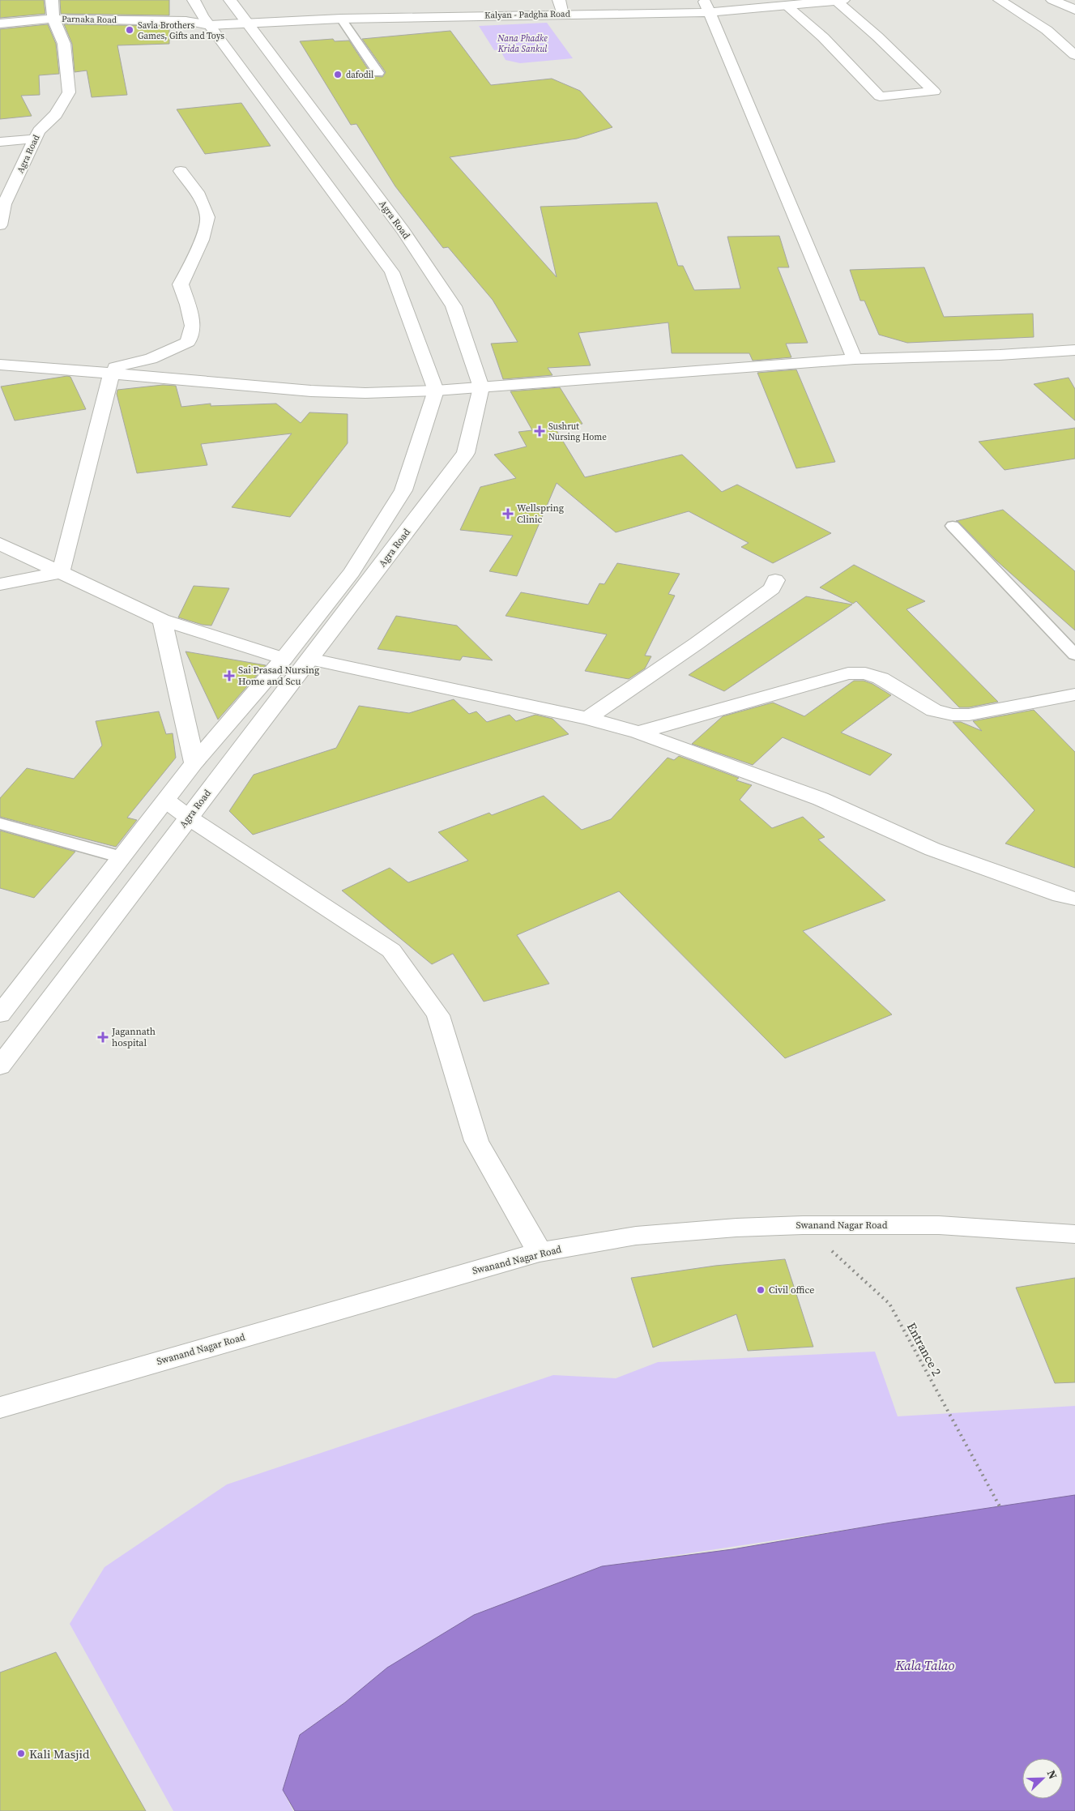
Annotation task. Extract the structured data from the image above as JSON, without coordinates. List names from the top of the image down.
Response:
{
  "streets": {
    "street": [
      "Kalyan - Padgha Road",
      "Parnaka Road",
      "Agra Road",
      "Swanand Nagar Road"
    ],
    "path": ["Entrance 2"]
  },
  "crossings": [
    ["Kalyan - Padgha Road", "Parnaka Road"],
    ["Kalyan - Padgha Road", "Agra Road"],
    ["Parnaka Road", "Agra Road"],
    ["Swanand Nagar Road", "Entrance 2"]
  ],
  "water": ["Kala Talao"],
  "parks": ["Nana Phadke Krida Sankul"],
  "places": {
    "other": [
      "Savla Brothers Games, Gifts and Toys",
      "dafodil",
      "Civil office",
      "Kali Masjid"
    ],
    "health": [
      "Sushrut Nursing Home",
      "Wellspring Clinic",
      "Sai Prasad Nursing Home and Scu",
      "Jagannath hospital"
    ]
  },
  "north": "top right"
}
